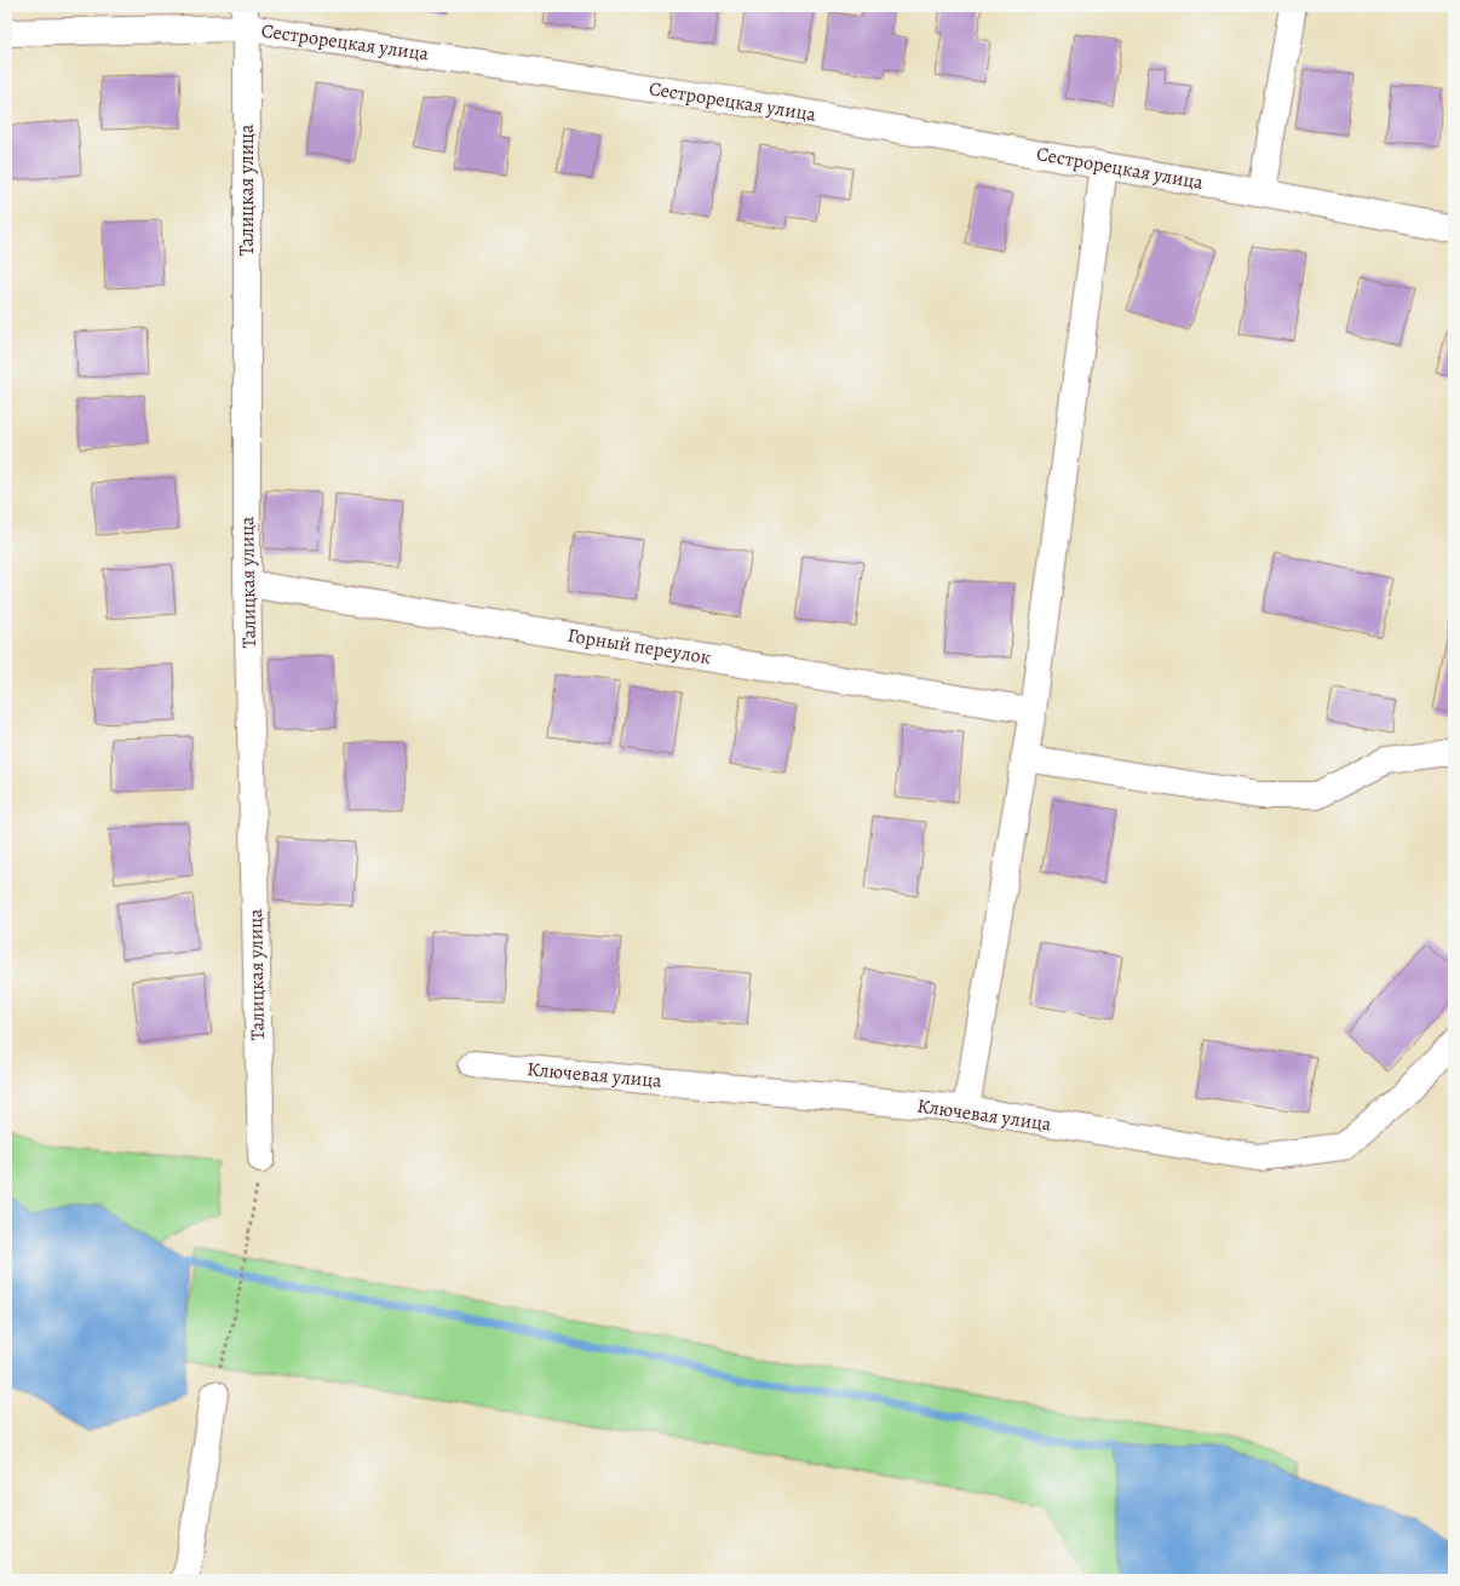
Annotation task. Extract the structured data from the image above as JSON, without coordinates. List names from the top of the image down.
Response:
{
  "streets": {
    "street": [
      "Сестрорецкая улица",
      "Талицкая улица",
      "Горный переулок",
      "Ключевая улица"
    ]
  },
  "crossings": [
    ["Сестрорецкая улица", "Талицкая улица"],
    ["Талицкая улица", "Горный переулок"]
  ]
}
